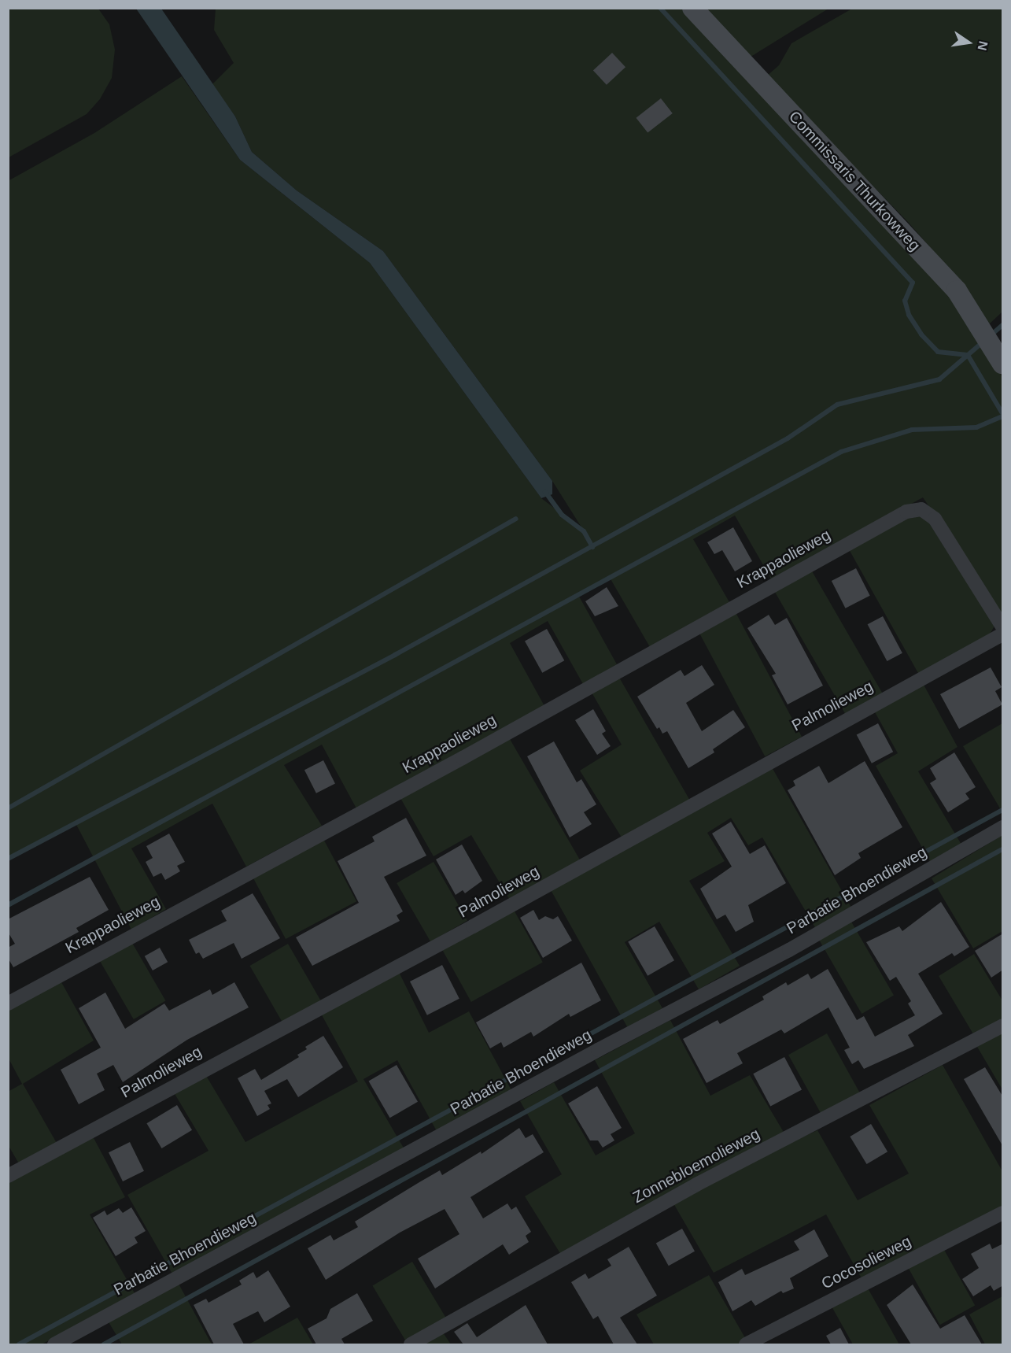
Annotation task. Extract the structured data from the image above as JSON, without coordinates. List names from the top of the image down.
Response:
{
  "streets": {
    "main road": ["Commissaris Thurkowweg"],
    "street": [
      "Krappaolieweg",
      "Palmolieweg",
      "Parbatie Bhoendieweg",
      "Zonnebloemolieweg",
      "Cocosolieweg"
    ]
  },
  "north": "right"
}
